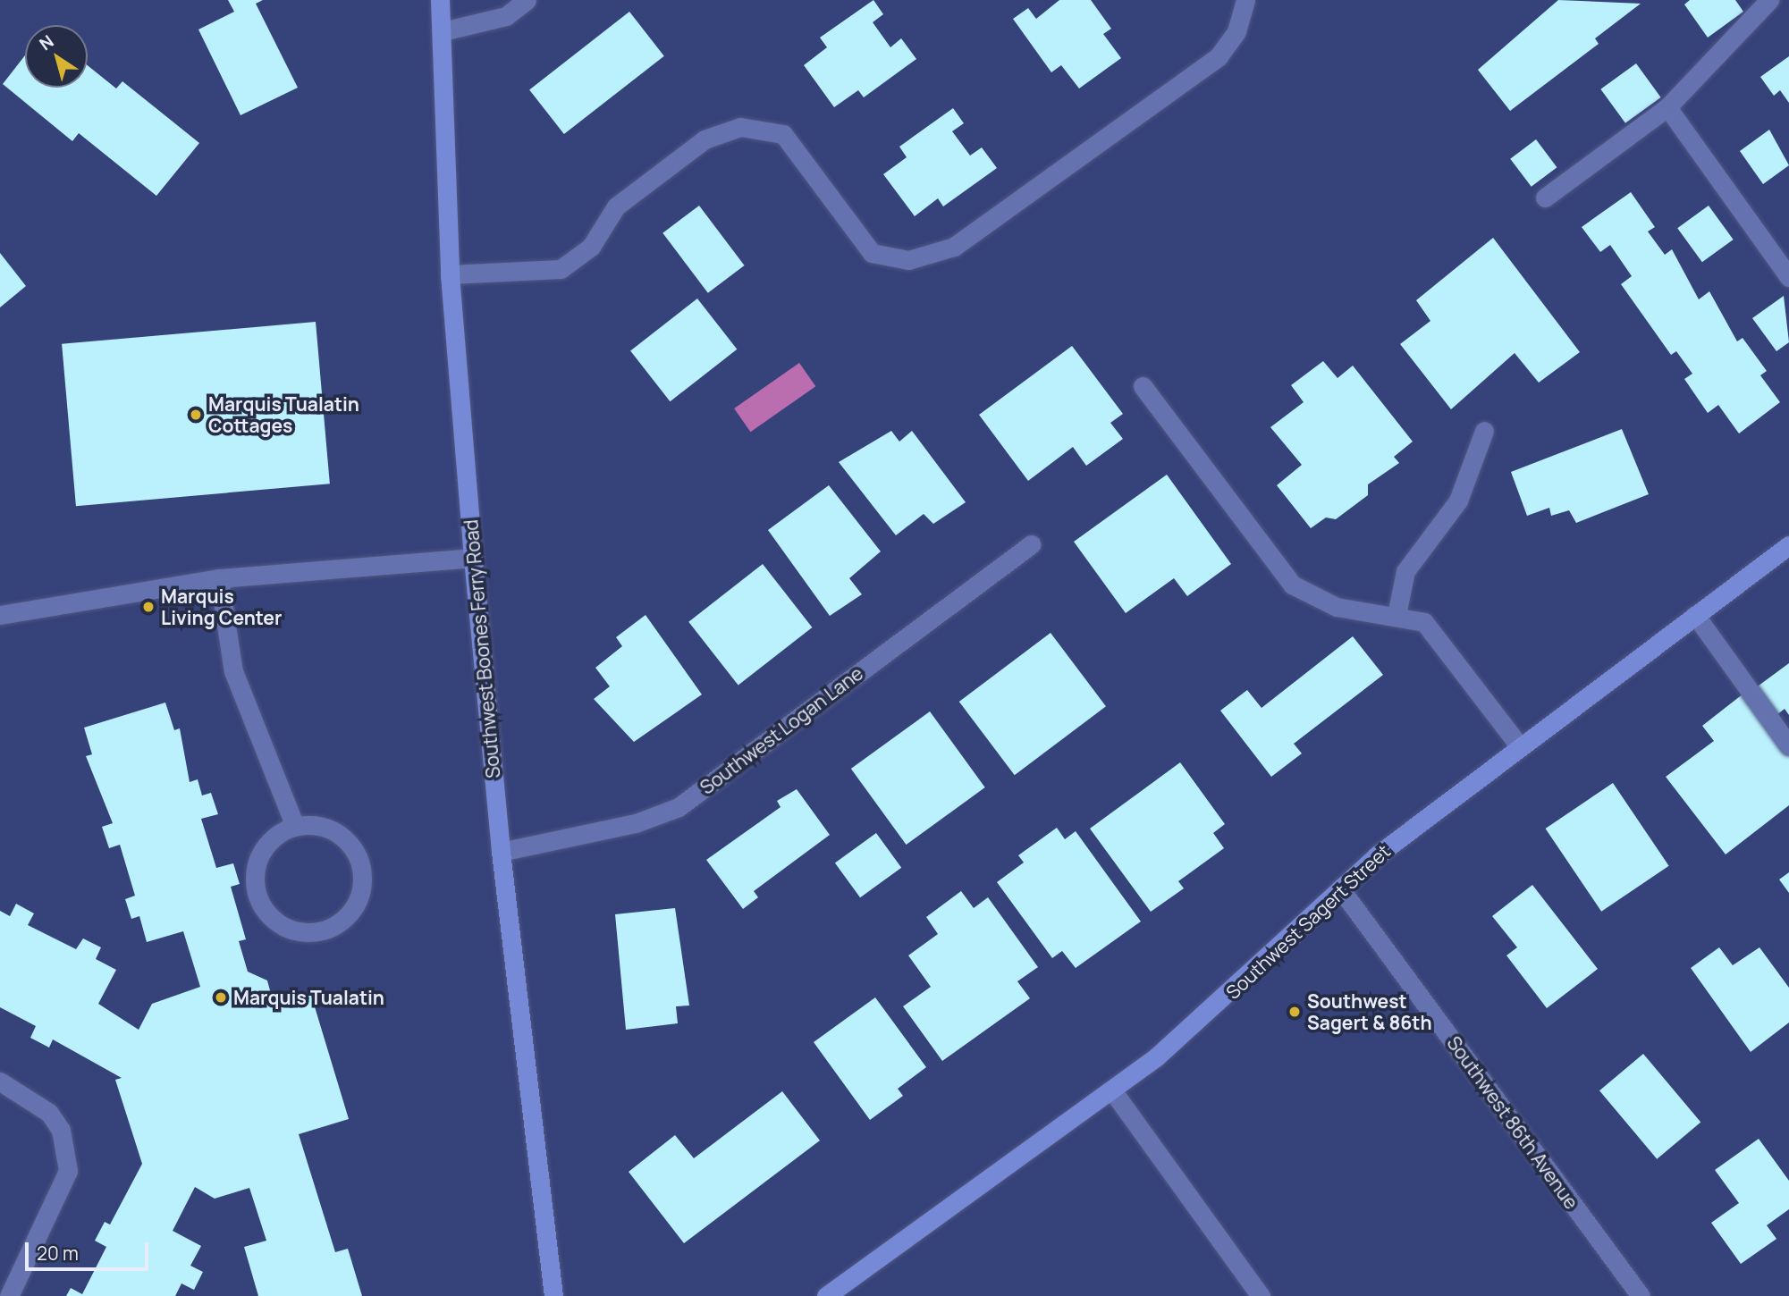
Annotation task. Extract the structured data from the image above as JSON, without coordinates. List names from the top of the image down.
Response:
{
  "streets": {
    "main road": ["Southwest Boones Ferry Road", "Southwest Sagert Street"],
    "street": ["Southwest Logan Lane", "Southwest 86th Avenue"]
  },
  "crossings": [
    ["Southwest Boones Ferry Road", "Southwest Logan Lane"],
    ["Southwest Sagert Street", "Southwest 86th Avenue"]
  ],
  "places": [
    "Marquis Tualatin Cottages",
    "Marquis Living Center",
    "Marquis Tualatin",
    "Southwest Sagert & 86th"
  ],
  "scale_bar": "20 m",
  "north": "top left"
}
